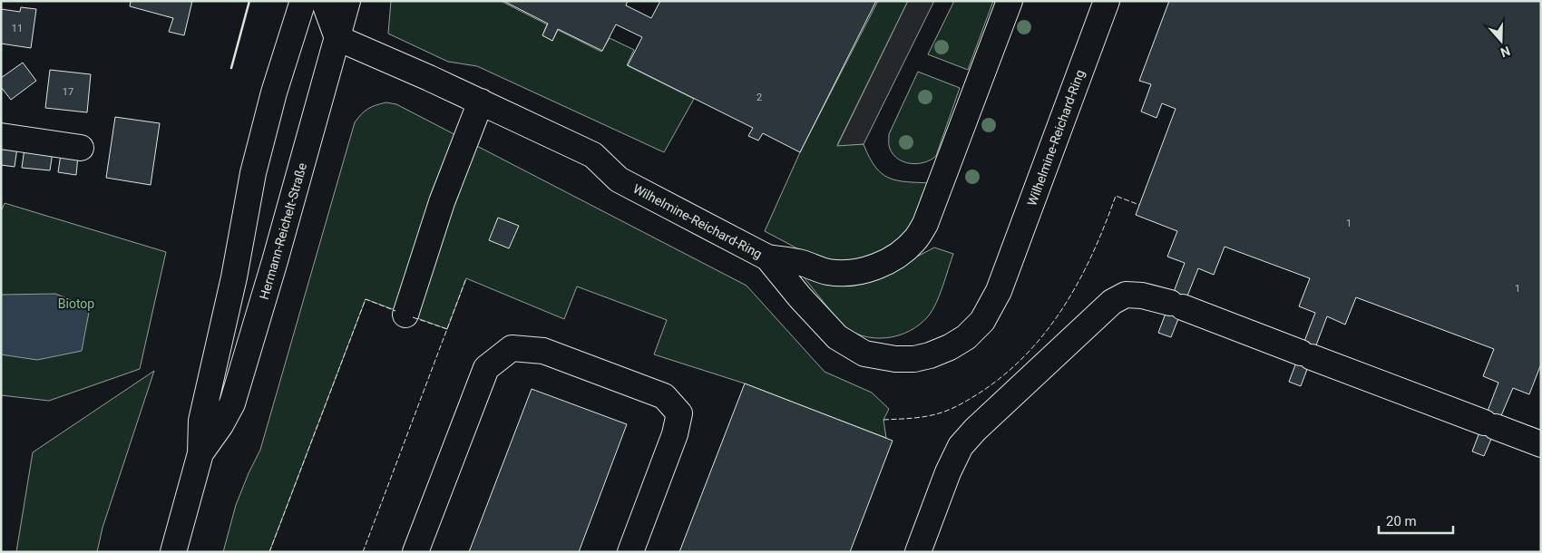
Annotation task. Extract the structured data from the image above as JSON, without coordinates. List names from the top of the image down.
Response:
{
  "streets": {
    "street": ["Wilhelmine-Reichard-Ring", "Hermann-Reichelt-Straße"]
  },
  "crossings": [
    ["Wilhelmine-Reichard-Ring", "Hermann-Reichelt-Straße"]
  ],
  "parks": ["Biotop"],
  "house_numbers": [
    "11",
    "17",
    "2",
    "1",
    "1"
  ],
  "scale_bar": "20 m",
  "north": "bottom"
}
